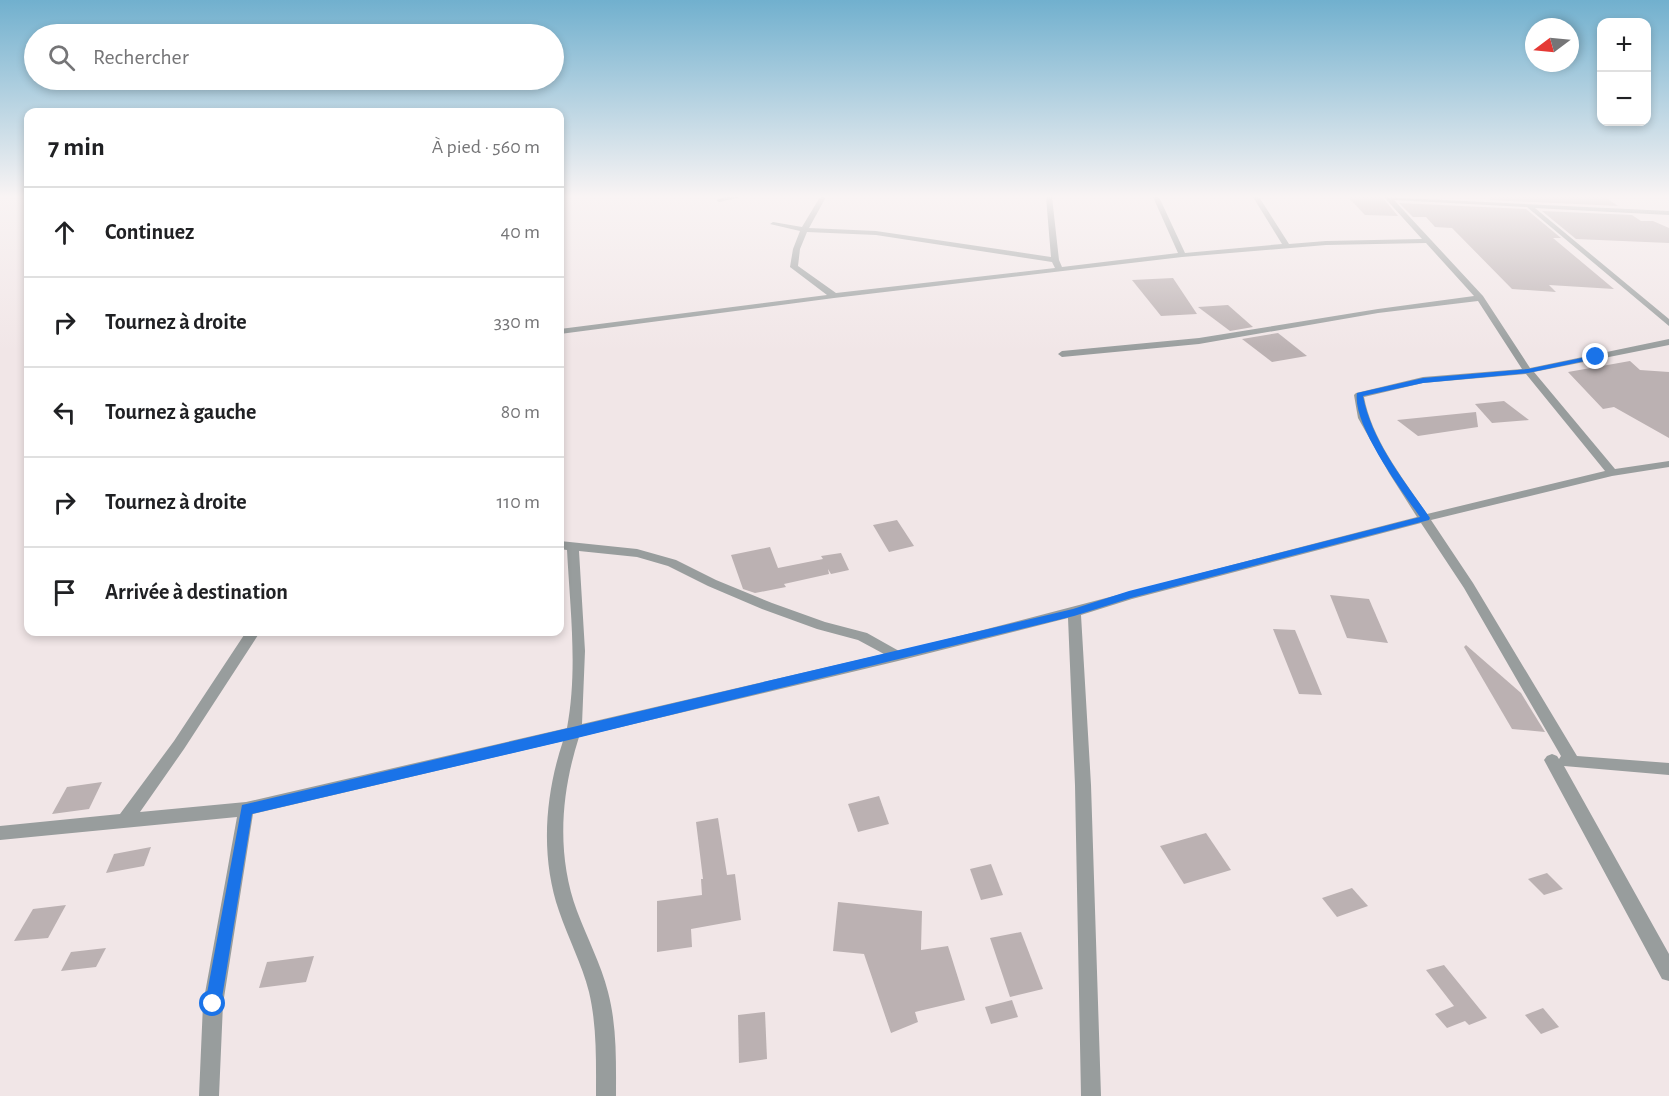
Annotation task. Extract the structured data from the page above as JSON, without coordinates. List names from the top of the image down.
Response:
{
  "north": "left",
  "page": {
    "map_buttons": ["+", "−"],
    "search": "Rechercher",
    "heading": ["7 min", "À pied · 560 m"],
    "list": [
      ["Continuez", "40 m"],
      ["Tournez à droite", "330 m"],
      ["Tournez à gauche", "80 m"],
      ["Tournez à droite", "110 m"],
      "Arrivée à destination"
    ]
  }
}
